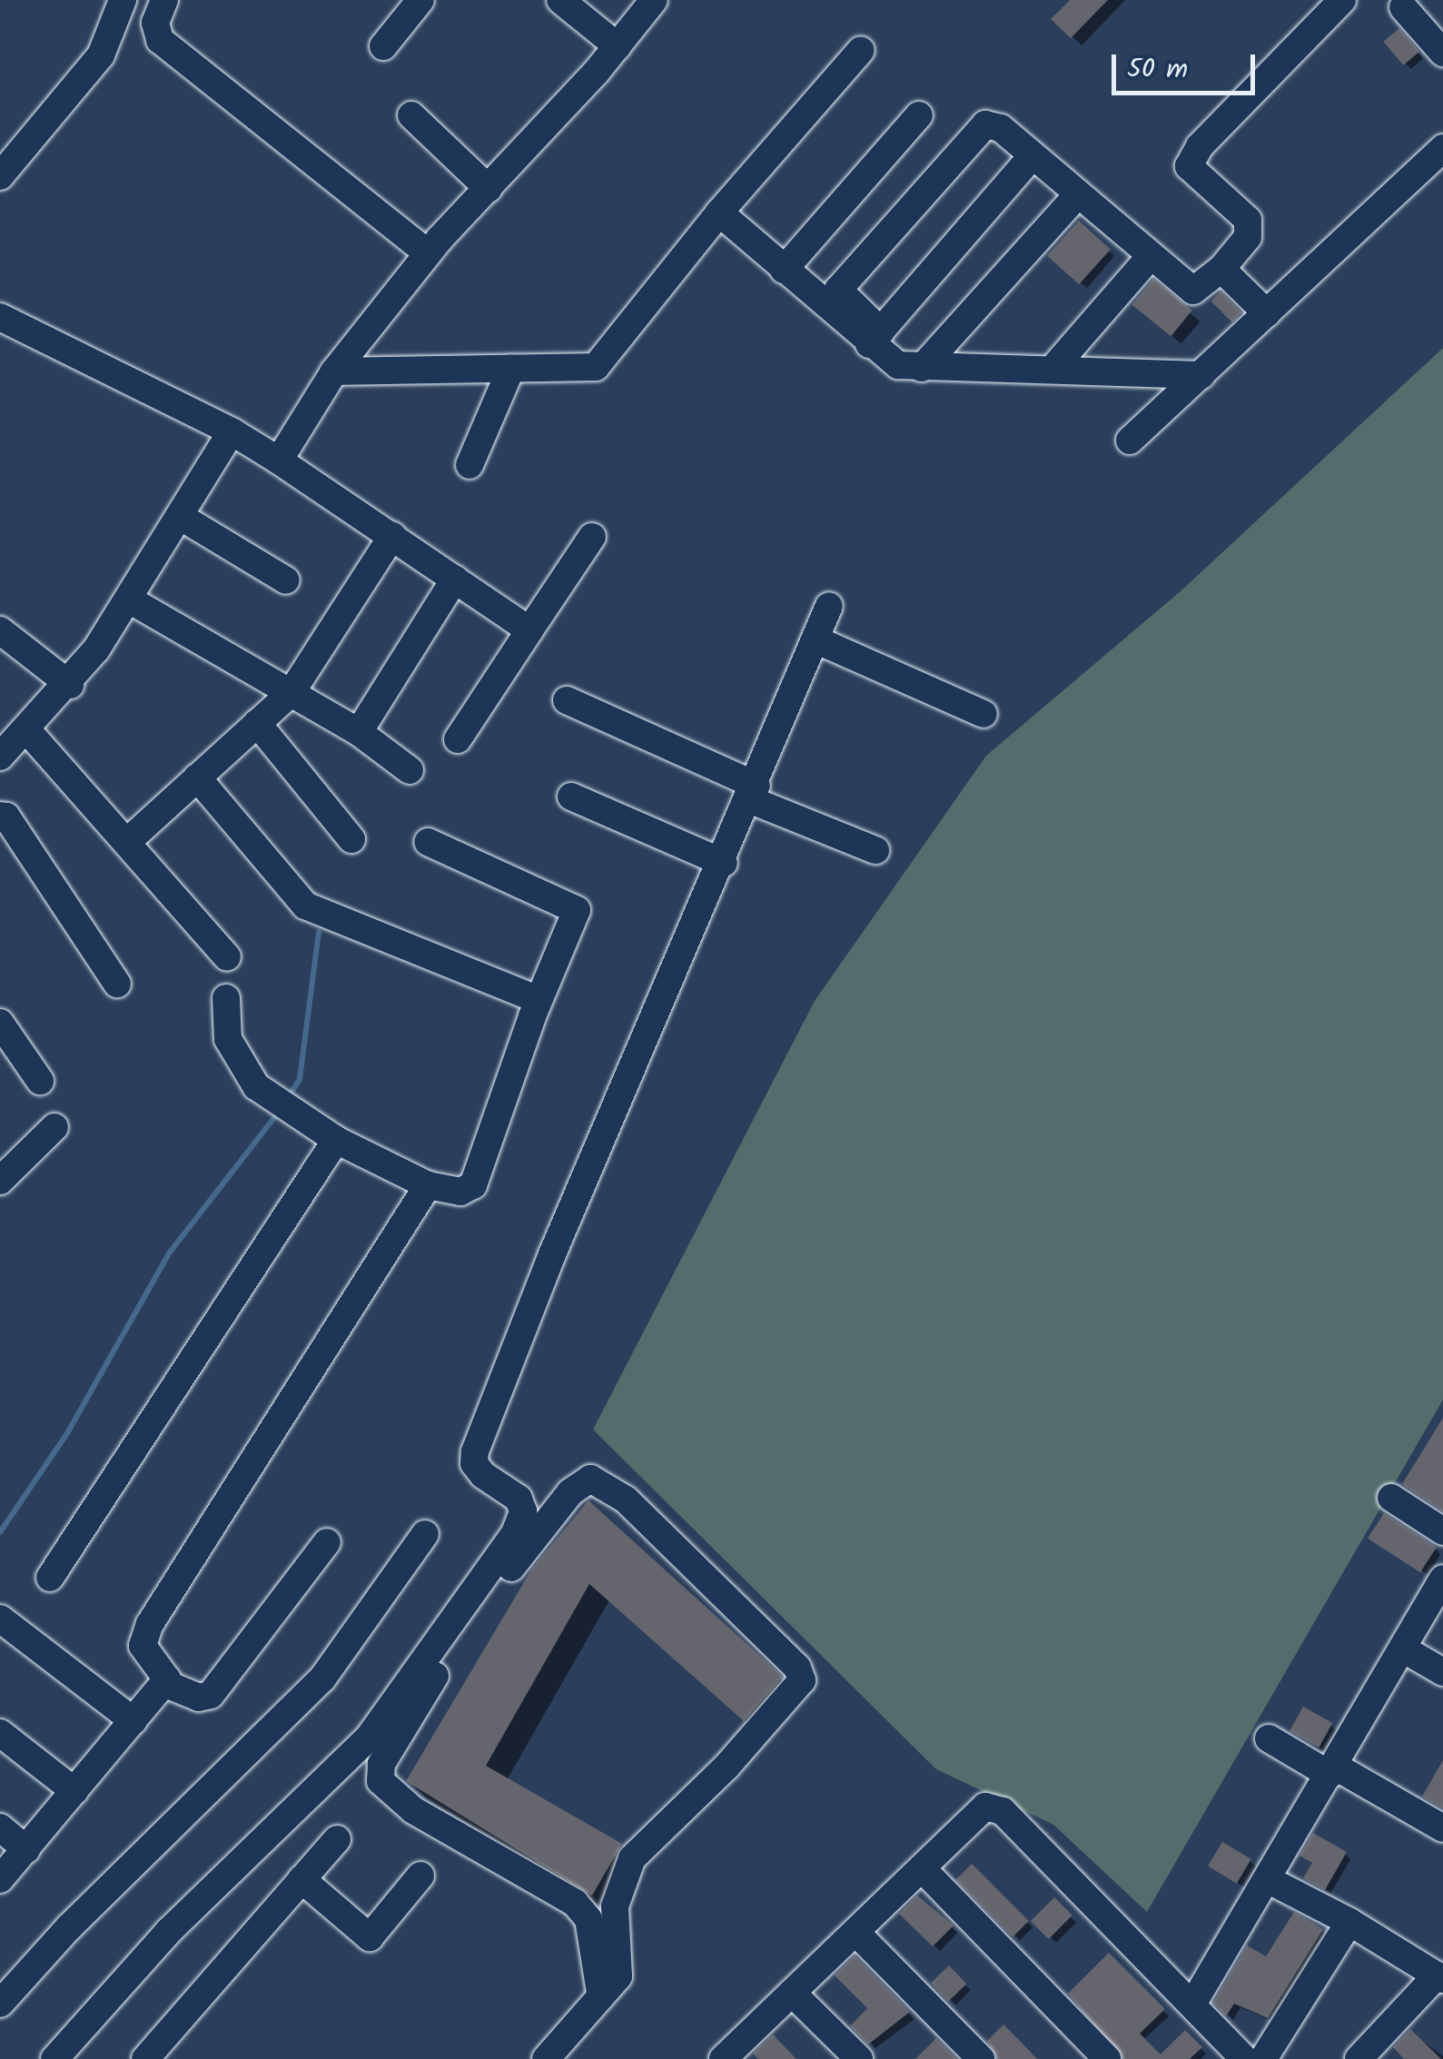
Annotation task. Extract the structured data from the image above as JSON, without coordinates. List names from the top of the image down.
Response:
{
  "scale_bar": "50 m"
}
